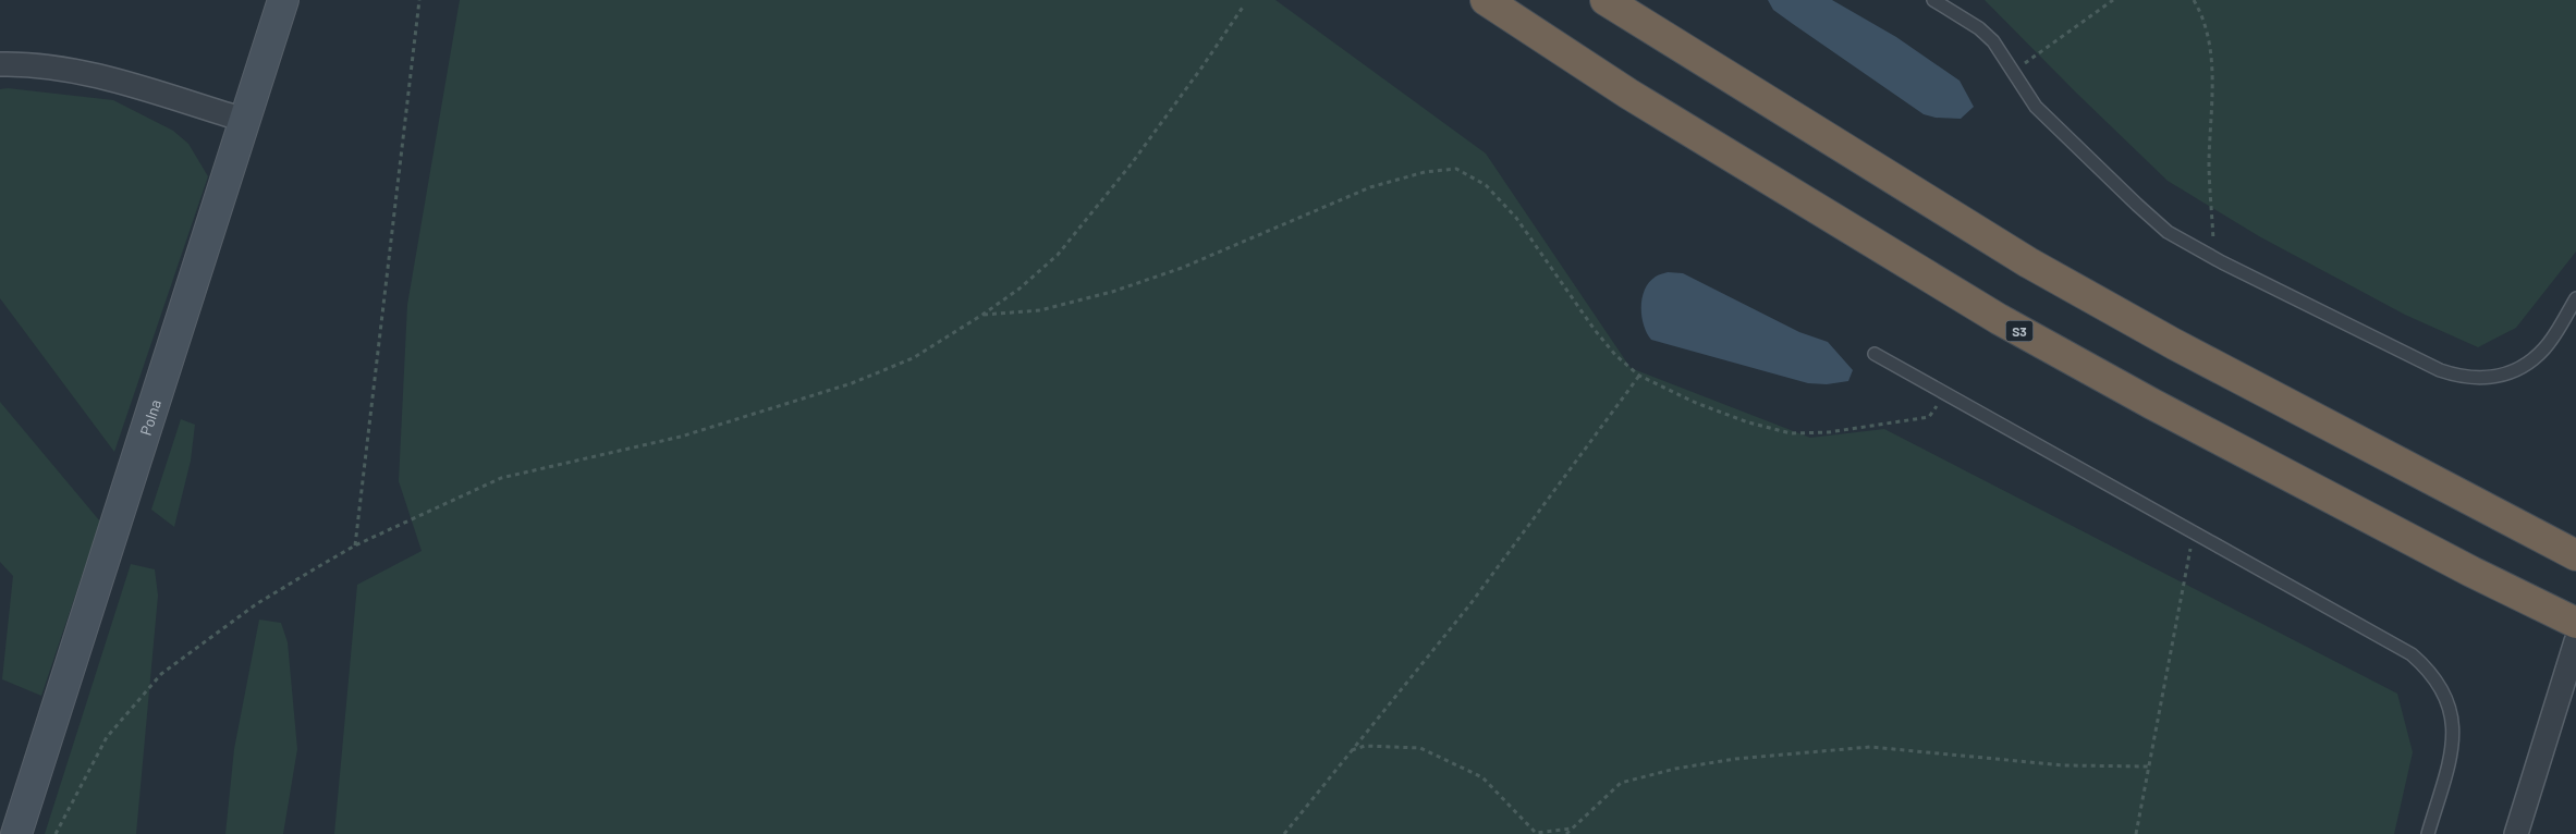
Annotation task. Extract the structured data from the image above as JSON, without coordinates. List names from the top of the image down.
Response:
{
  "streets": {
    "highway": ["S3"],
    "street": ["Polna"]
  }
}
